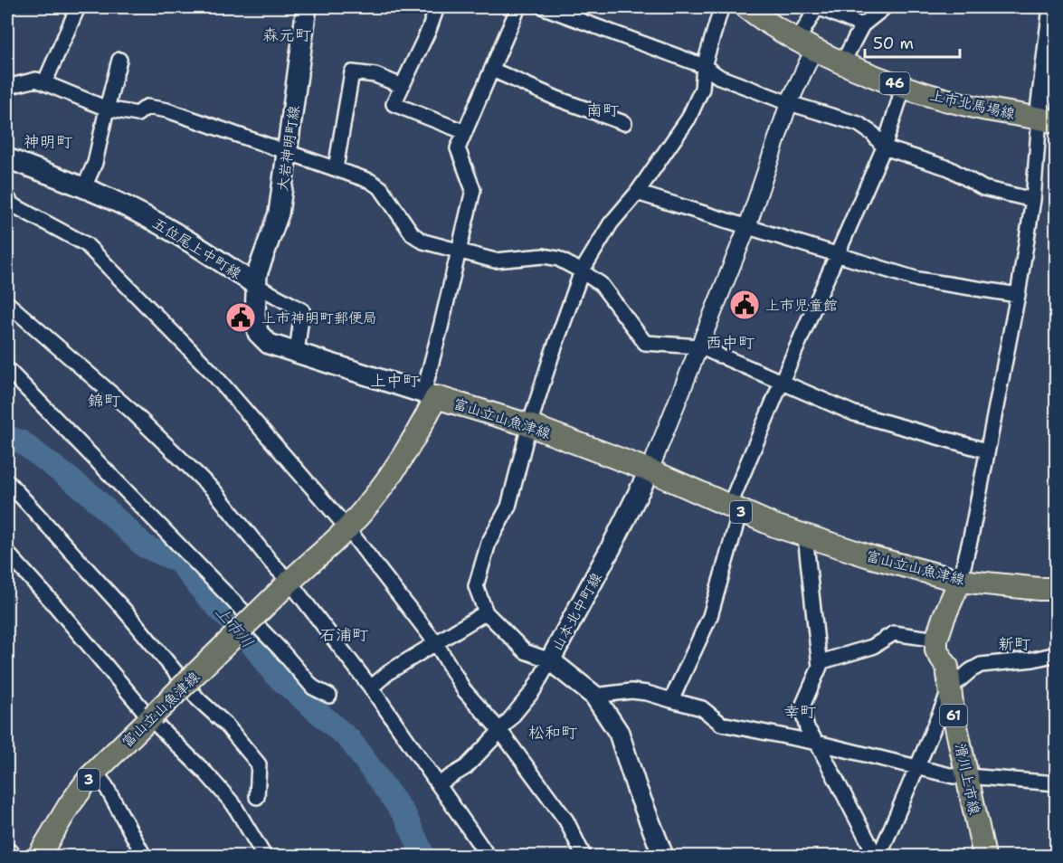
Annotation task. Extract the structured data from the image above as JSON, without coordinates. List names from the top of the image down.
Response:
{
  "streets": {
    "main road": [
      "46",
      "上市北馬場線",
      "大岩神明町線",
      "五位尾上中町線",
      "富山立山魚津線",
      "3",
      "山本北中町線",
      "61",
      "滑川上市線"
    ]
  },
  "crossings": [
    ["大岩神明町線", "五位尾上中町線"],
    ["五位尾上中町線", "富山立山魚津線"],
    ["富山立山魚津線", "山本北中町線"]
  ],
  "districts": [
    "森元町",
    "南町",
    "神明町",
    "西中町",
    "上中町",
    "錦町",
    "石浦町",
    "新町",
    "幸町",
    "松和町"
  ],
  "water": ["上市川"],
  "places": {
    "public building": ["上市児童館", "上市神明町郵便局"]
  },
  "scale_bar": "50 m"
}
